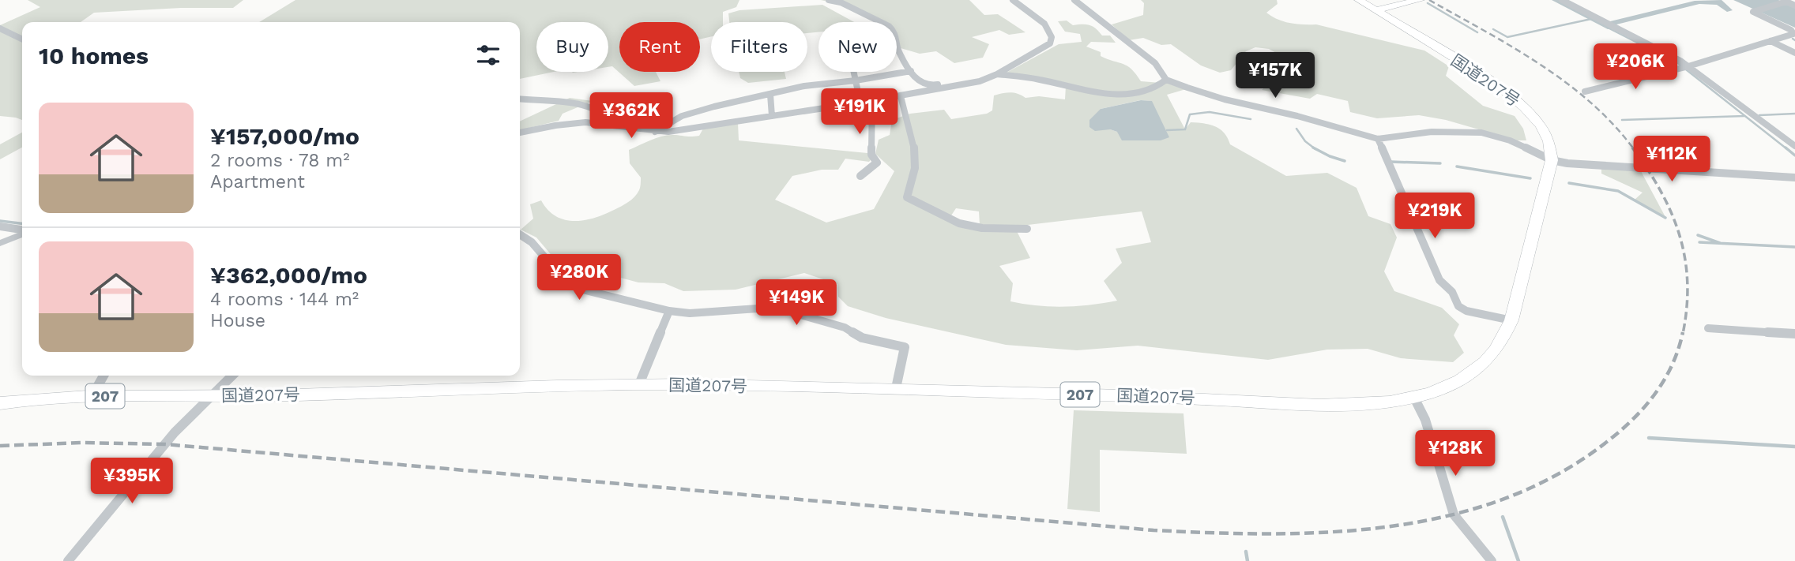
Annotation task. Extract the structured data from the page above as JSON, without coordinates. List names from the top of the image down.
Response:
{
  "streets": {
    "highway": ["国道207号", "207"]
  },
  "page": {
    "chip": [
      "Buy",
      "Rent",
      "Filters",
      "New"
    ],
    "heading": "10 homes",
    "price": [
      "¥206K",
      "¥157K",
      "¥191K",
      "¥362K",
      "¥112K",
      "¥219K",
      "¥280K",
      "¥149K",
      "¥128K",
      "¥395K"
    ],
    "list": [
      {
        "name": "¥157,000/mo",
        "note": "2 rooms · 78 m² · Apartment"
      },
      {
        "name": "¥362,000/mo",
        "note": "4 rooms · 144 m² · House"
      }
    ]
  }
}
